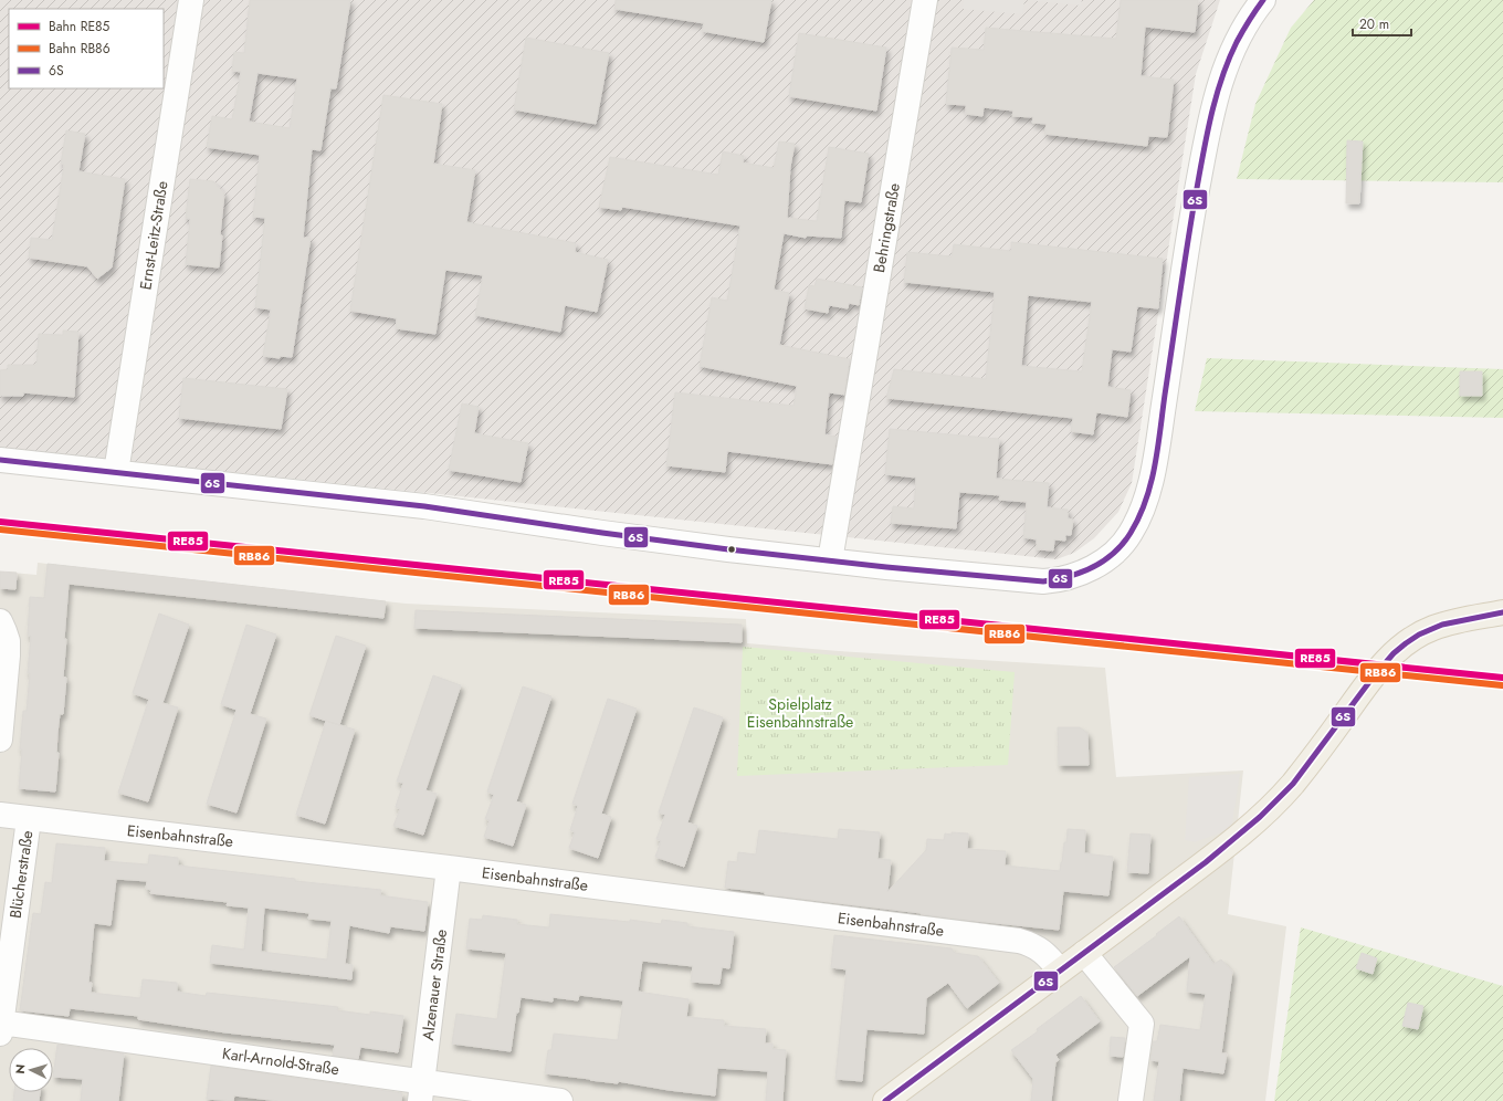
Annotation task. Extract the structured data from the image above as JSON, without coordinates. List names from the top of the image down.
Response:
{
  "streets": {
    "street": [
      "Behringstraße",
      "Ernst-Leitz-Straße",
      "Eisenbahnstraße",
      "Blücherstraße",
      "Alzenauer Straße",
      "Karl-Arnold-Straße"
    ]
  },
  "crossings": [
    ["Eisenbahnstraße", "Blücherstraße"],
    ["Eisenbahnstraße", "Alzenauer Straße"],
    ["Blücherstraße", "Karl-Arnold-Straße"],
    ["Alzenauer Straße", "Karl-Arnold-Straße"]
  ],
  "parks": ["Spielplatz Eisenbahnstraße"],
  "lines": ["transit line 6S", "rail line RE85", "rail line RB86"],
  "legend": ["Bahn RE85", "Bahn RB86", "6S"],
  "scale_bar": "20 m",
  "north": "left"
}
